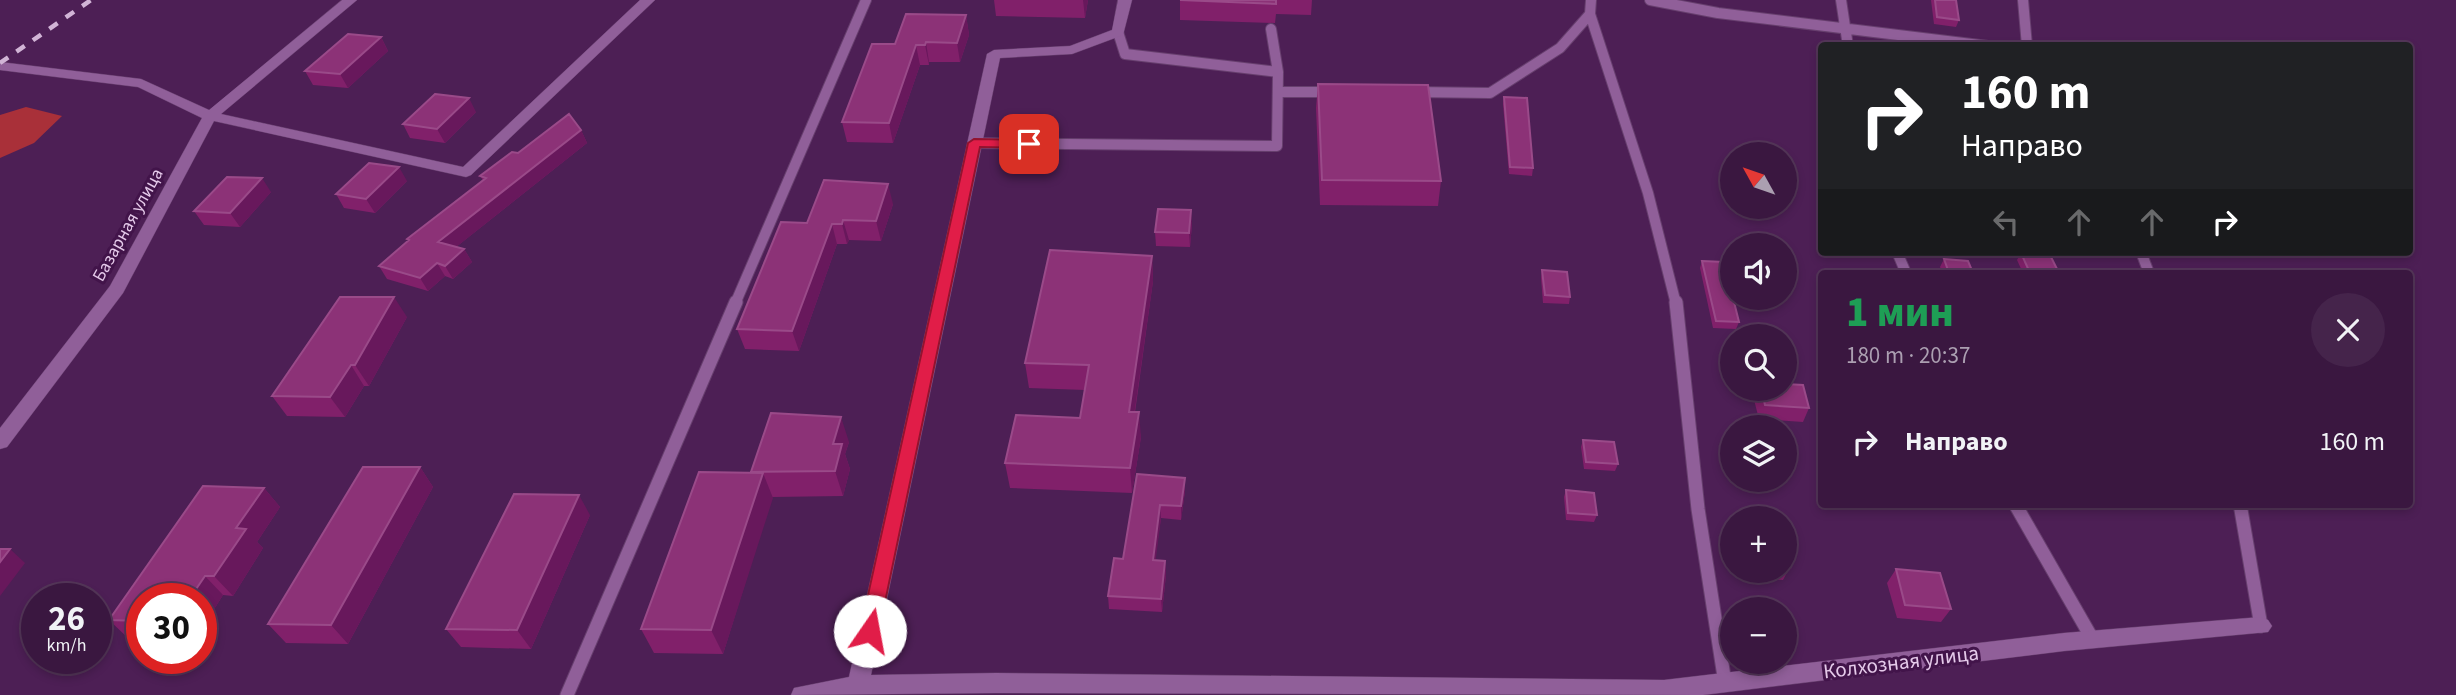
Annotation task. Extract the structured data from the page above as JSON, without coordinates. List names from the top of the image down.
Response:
{
  "streets": {
    "street": ["Базарная улица", "Колхозная улица"]
  },
  "north": "top left",
  "page": {
    "turn": ["160 m", "Направо"],
    "map_buttons": ["+", "−"],
    "heading": ["1 мин", "180 m · 20:37"],
    "list": [
      {
        "name": "Направо",
        "value": "160 m"
      }
    ],
    "speed": "26 km/h",
    "limit": "30"
  }
}
